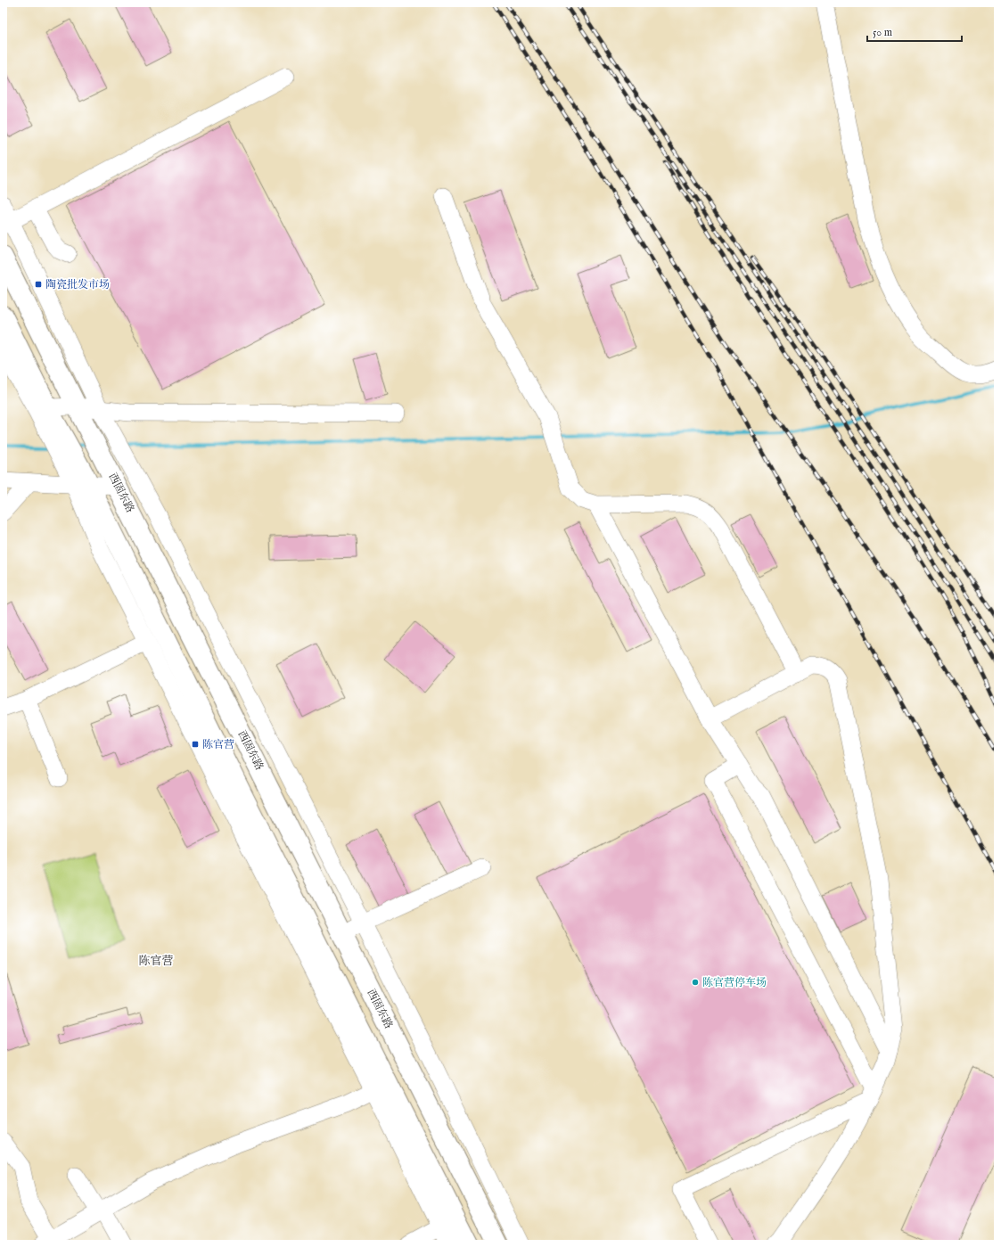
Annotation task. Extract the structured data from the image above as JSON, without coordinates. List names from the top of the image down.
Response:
{
  "streets": {
    "main road": ["西固东路"]
  },
  "districts": ["陈官营"],
  "places": {
    "transit": ["陶瓷批发市场", "陈官营"],
    "other": ["陈官营停车场"]
  },
  "scale_bar": "50 m"
}
